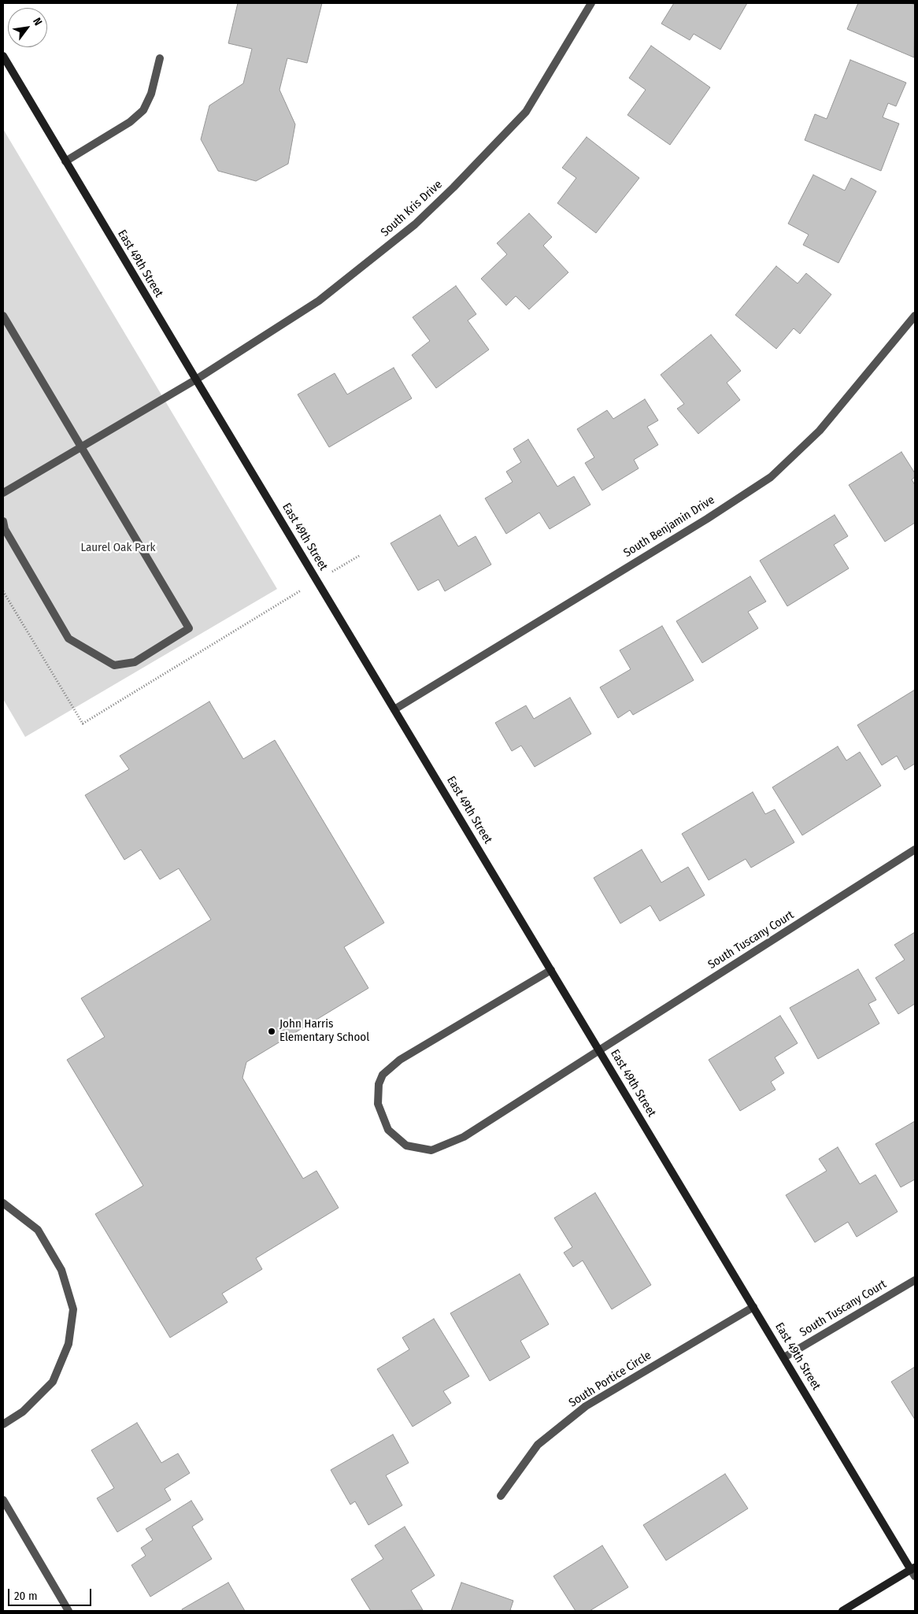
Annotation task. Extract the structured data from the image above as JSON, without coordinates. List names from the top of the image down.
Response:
{
  "streets": {
    "street": [
      "South Kris Drive",
      "East 49th Street",
      "South Benjamin Drive",
      "South Tuscany Court",
      "South Portice Circle"
    ]
  },
  "crossings": [
    ["South Kris Drive", "East 49th Street"],
    ["East 49th Street", "South Benjamin Drive"],
    ["East 49th Street", "South Tuscany Court"],
    ["East 49th Street", "South Portice Circle"]
  ],
  "parks": ["Laurel Oak Park"],
  "places": ["John Harris Elementary School"],
  "scale_bar": "20 m",
  "north": "top right"
}
